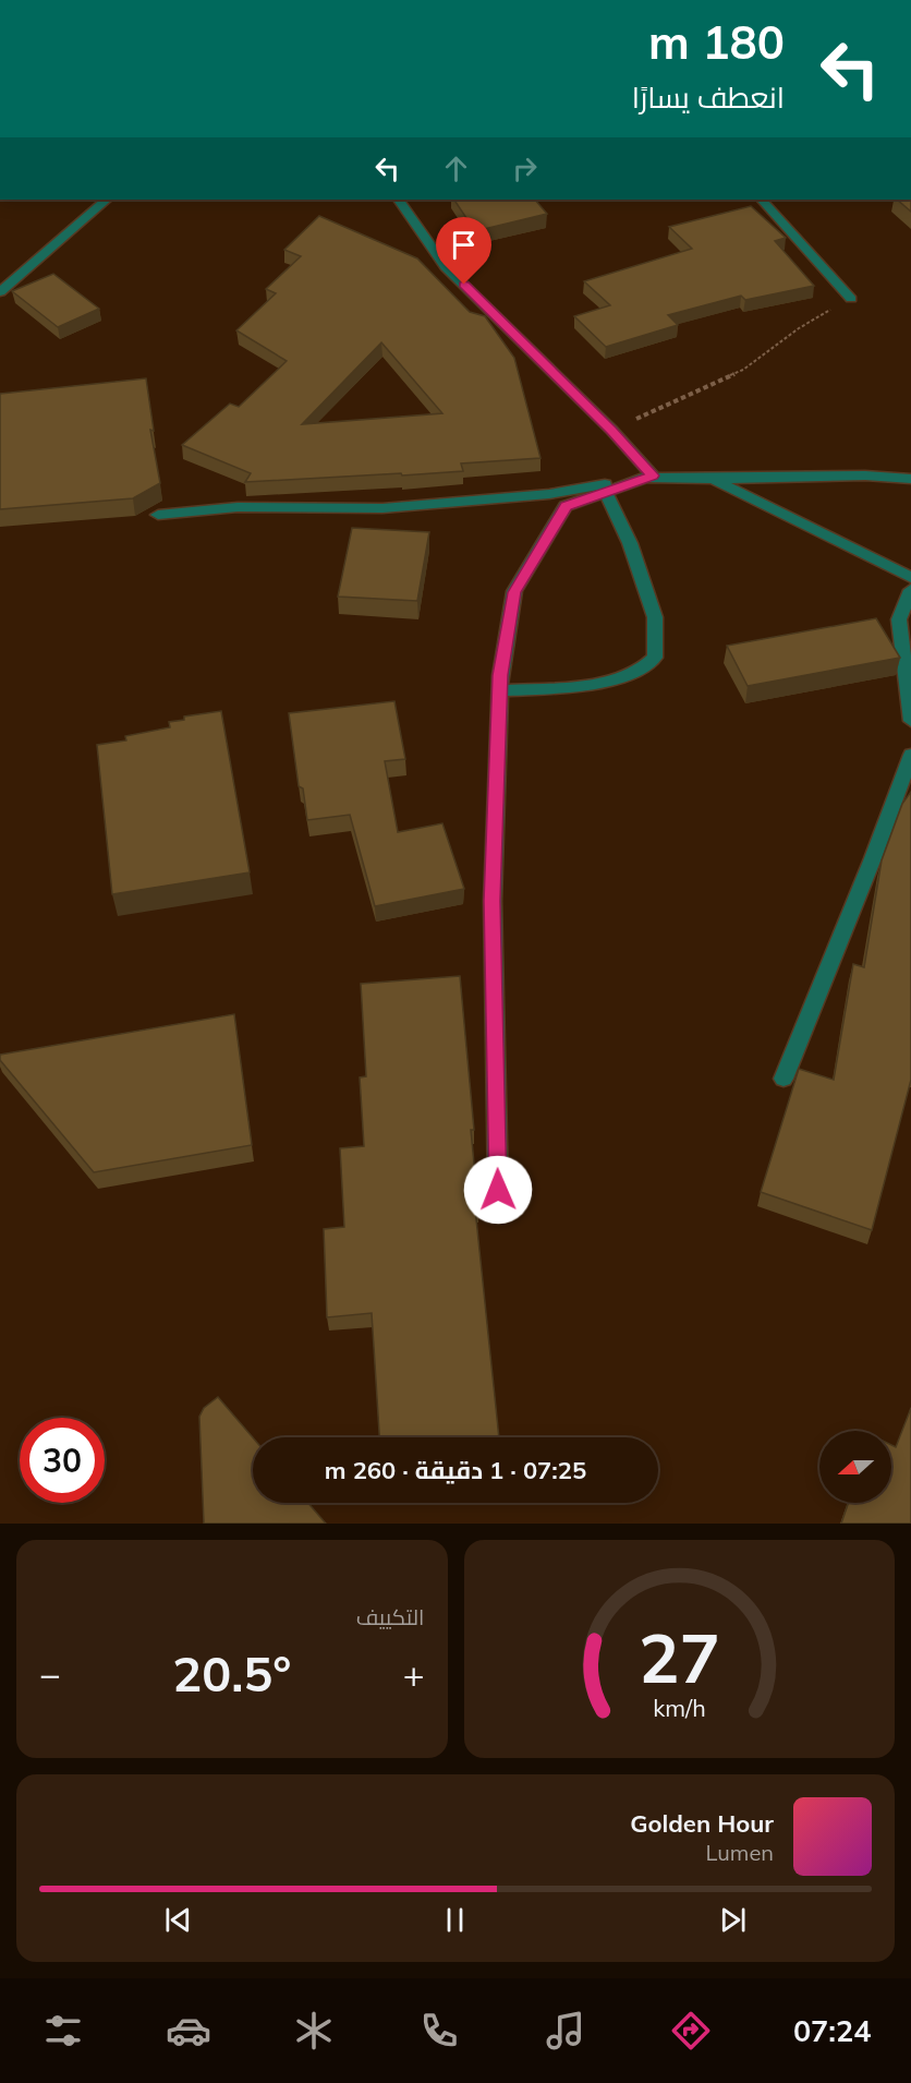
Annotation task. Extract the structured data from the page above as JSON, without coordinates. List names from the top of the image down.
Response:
{
  "north": "left",
  "page": {
    "turn": ["180 m", "انعطف يسارًا"],
    "limit": "30",
    "trip": "07:25 · 1 دقيقة · 260 m",
    "tile": "التكييف",
    "heat": ["−", "20.5°", "+"],
    "song": ["Golden Hour", "Lumen"],
    "tabs": "07:24",
    "gauge": ["27", "km/h"]
  }
}
